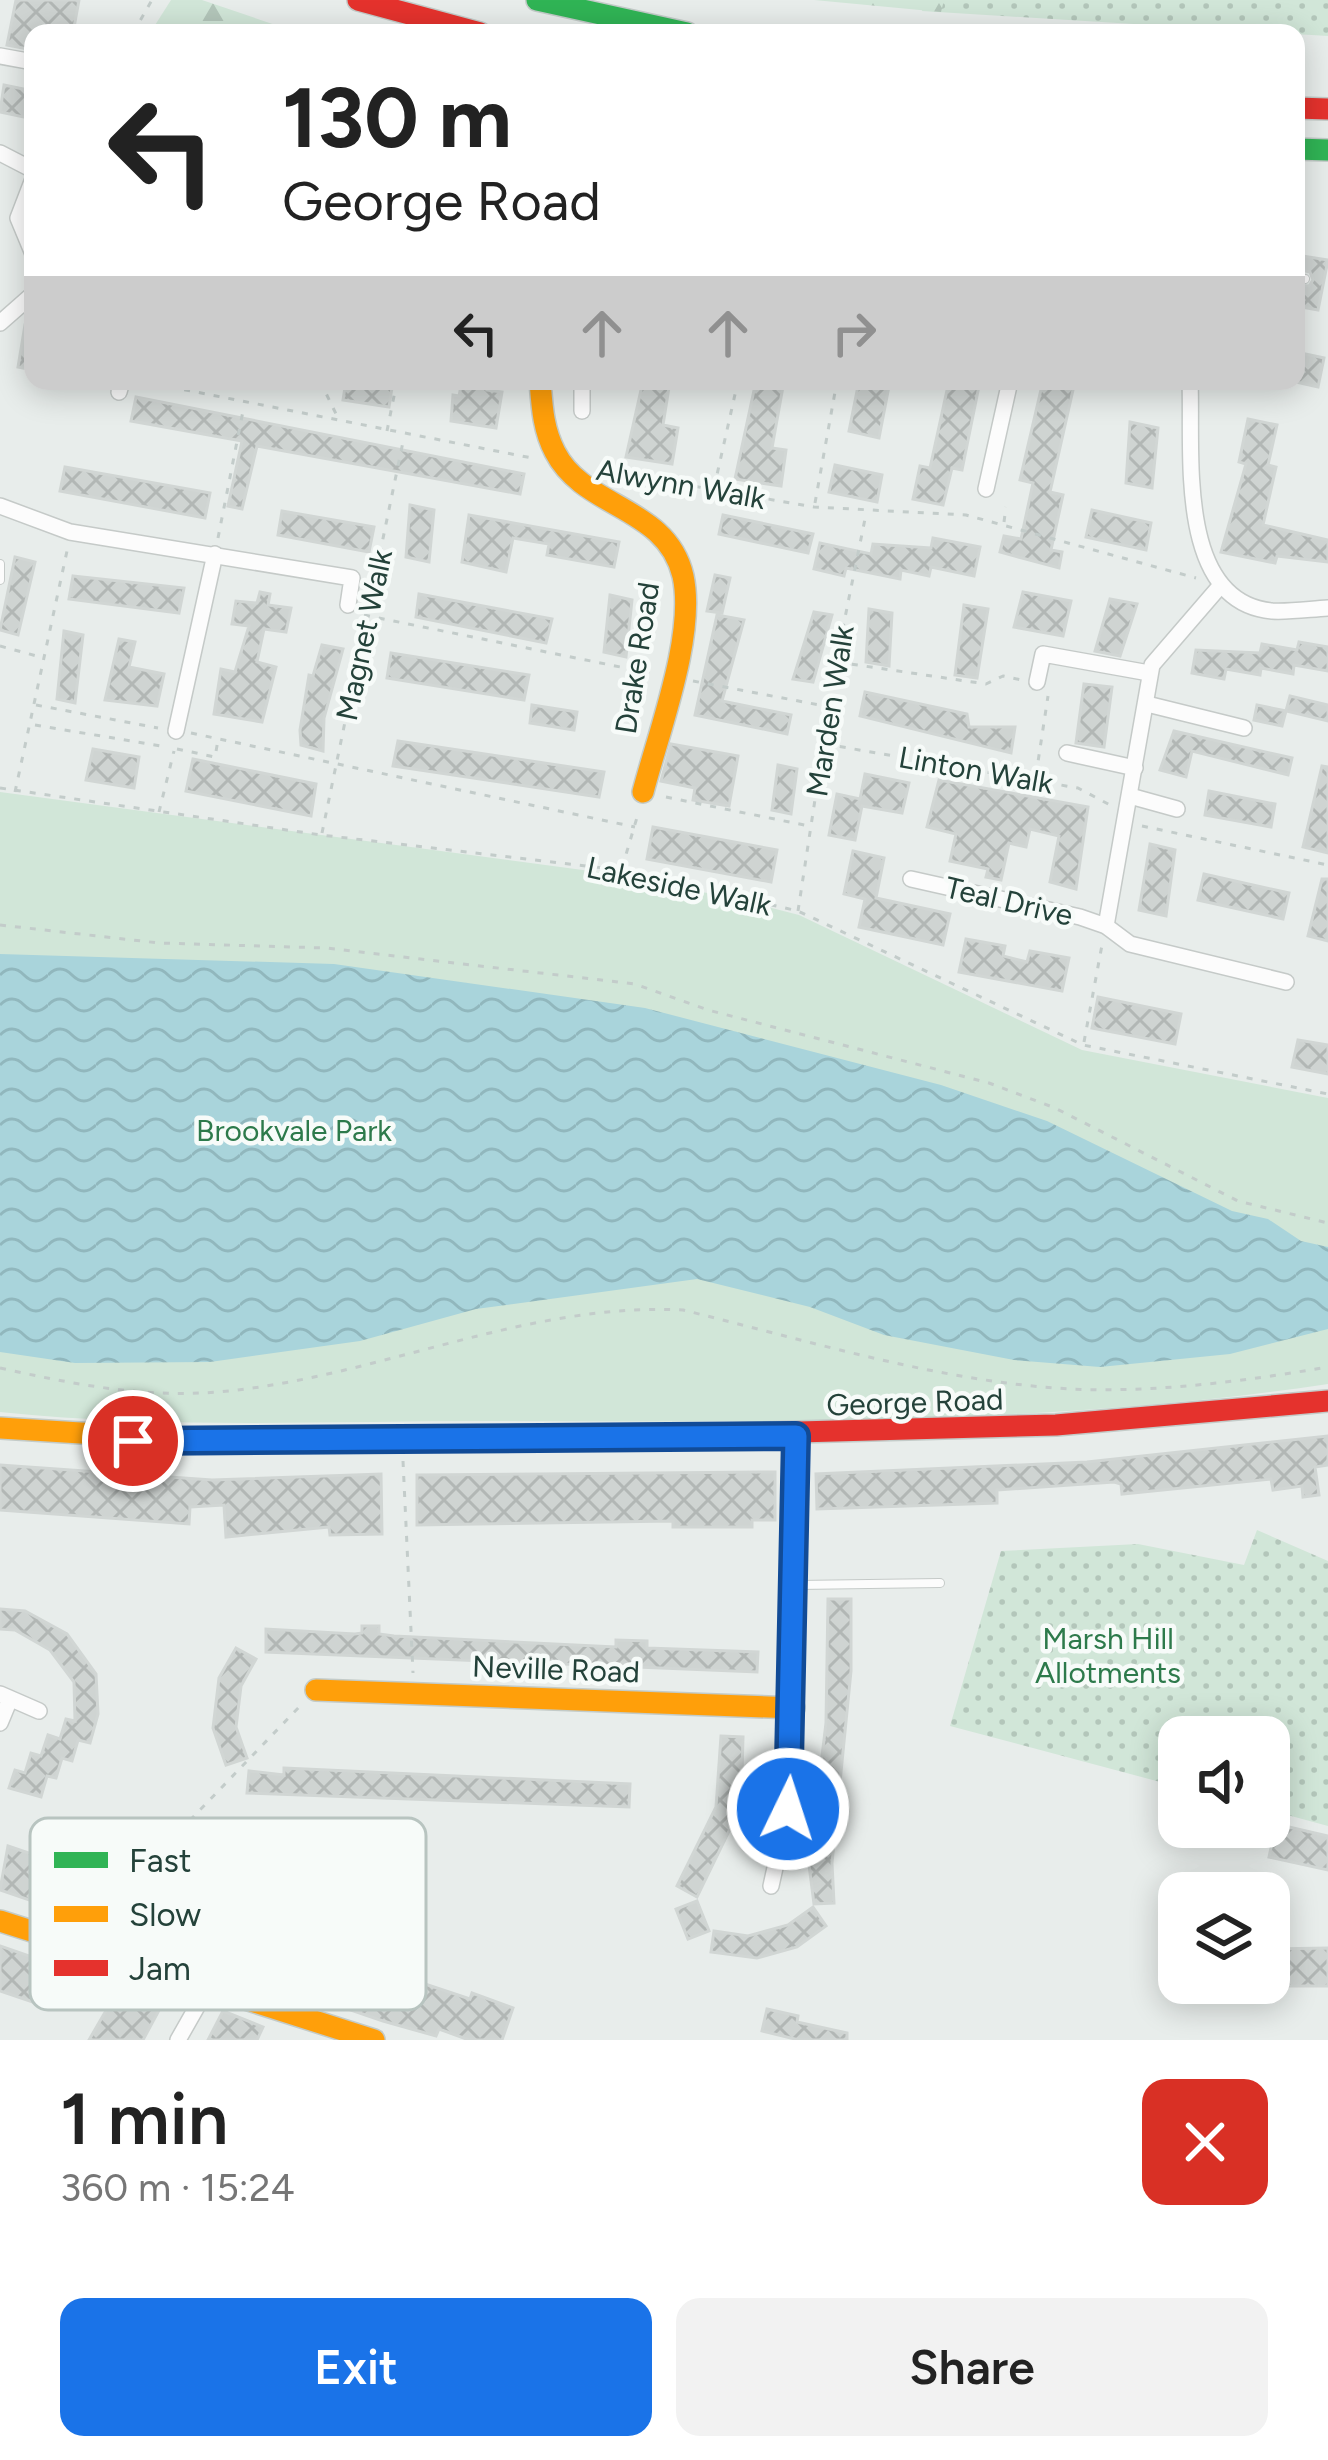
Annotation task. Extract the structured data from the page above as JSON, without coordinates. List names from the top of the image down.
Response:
{
  "streets": {
    "main road": ["Drake Road", "George Road", "Neville Road"],
    "street": ["Teal Drive"],
    "path": [
      "Alwynn Walk",
      "Magnet Walk",
      "Marden Walk",
      "Linton Walk",
      "Lakeside Walk"
    ]
  },
  "crossings": [
    ["Alwynn Walk", "Magnet Walk"],
    ["Alwynn Walk", "Drake Road"],
    ["Alwynn Walk", "Marden Walk"],
    ["Magnet Walk", "Lakeside Walk"],
    ["Marden Walk", "Linton Walk"],
    ["Marden Walk", "Lakeside Walk"],
    ["Linton Walk", "Teal Drive"]
  ],
  "parks": ["Brookvale Park", "Marsh Hill Allotments"],
  "legend": ["Fast", "Slow", "Jam"],
  "page": {
    "turn": ["130 m", "George Road"],
    "heading": ["1 min", "360 m · 15:24"],
    "buttons": ["Exit", "Share"]
  }
}
